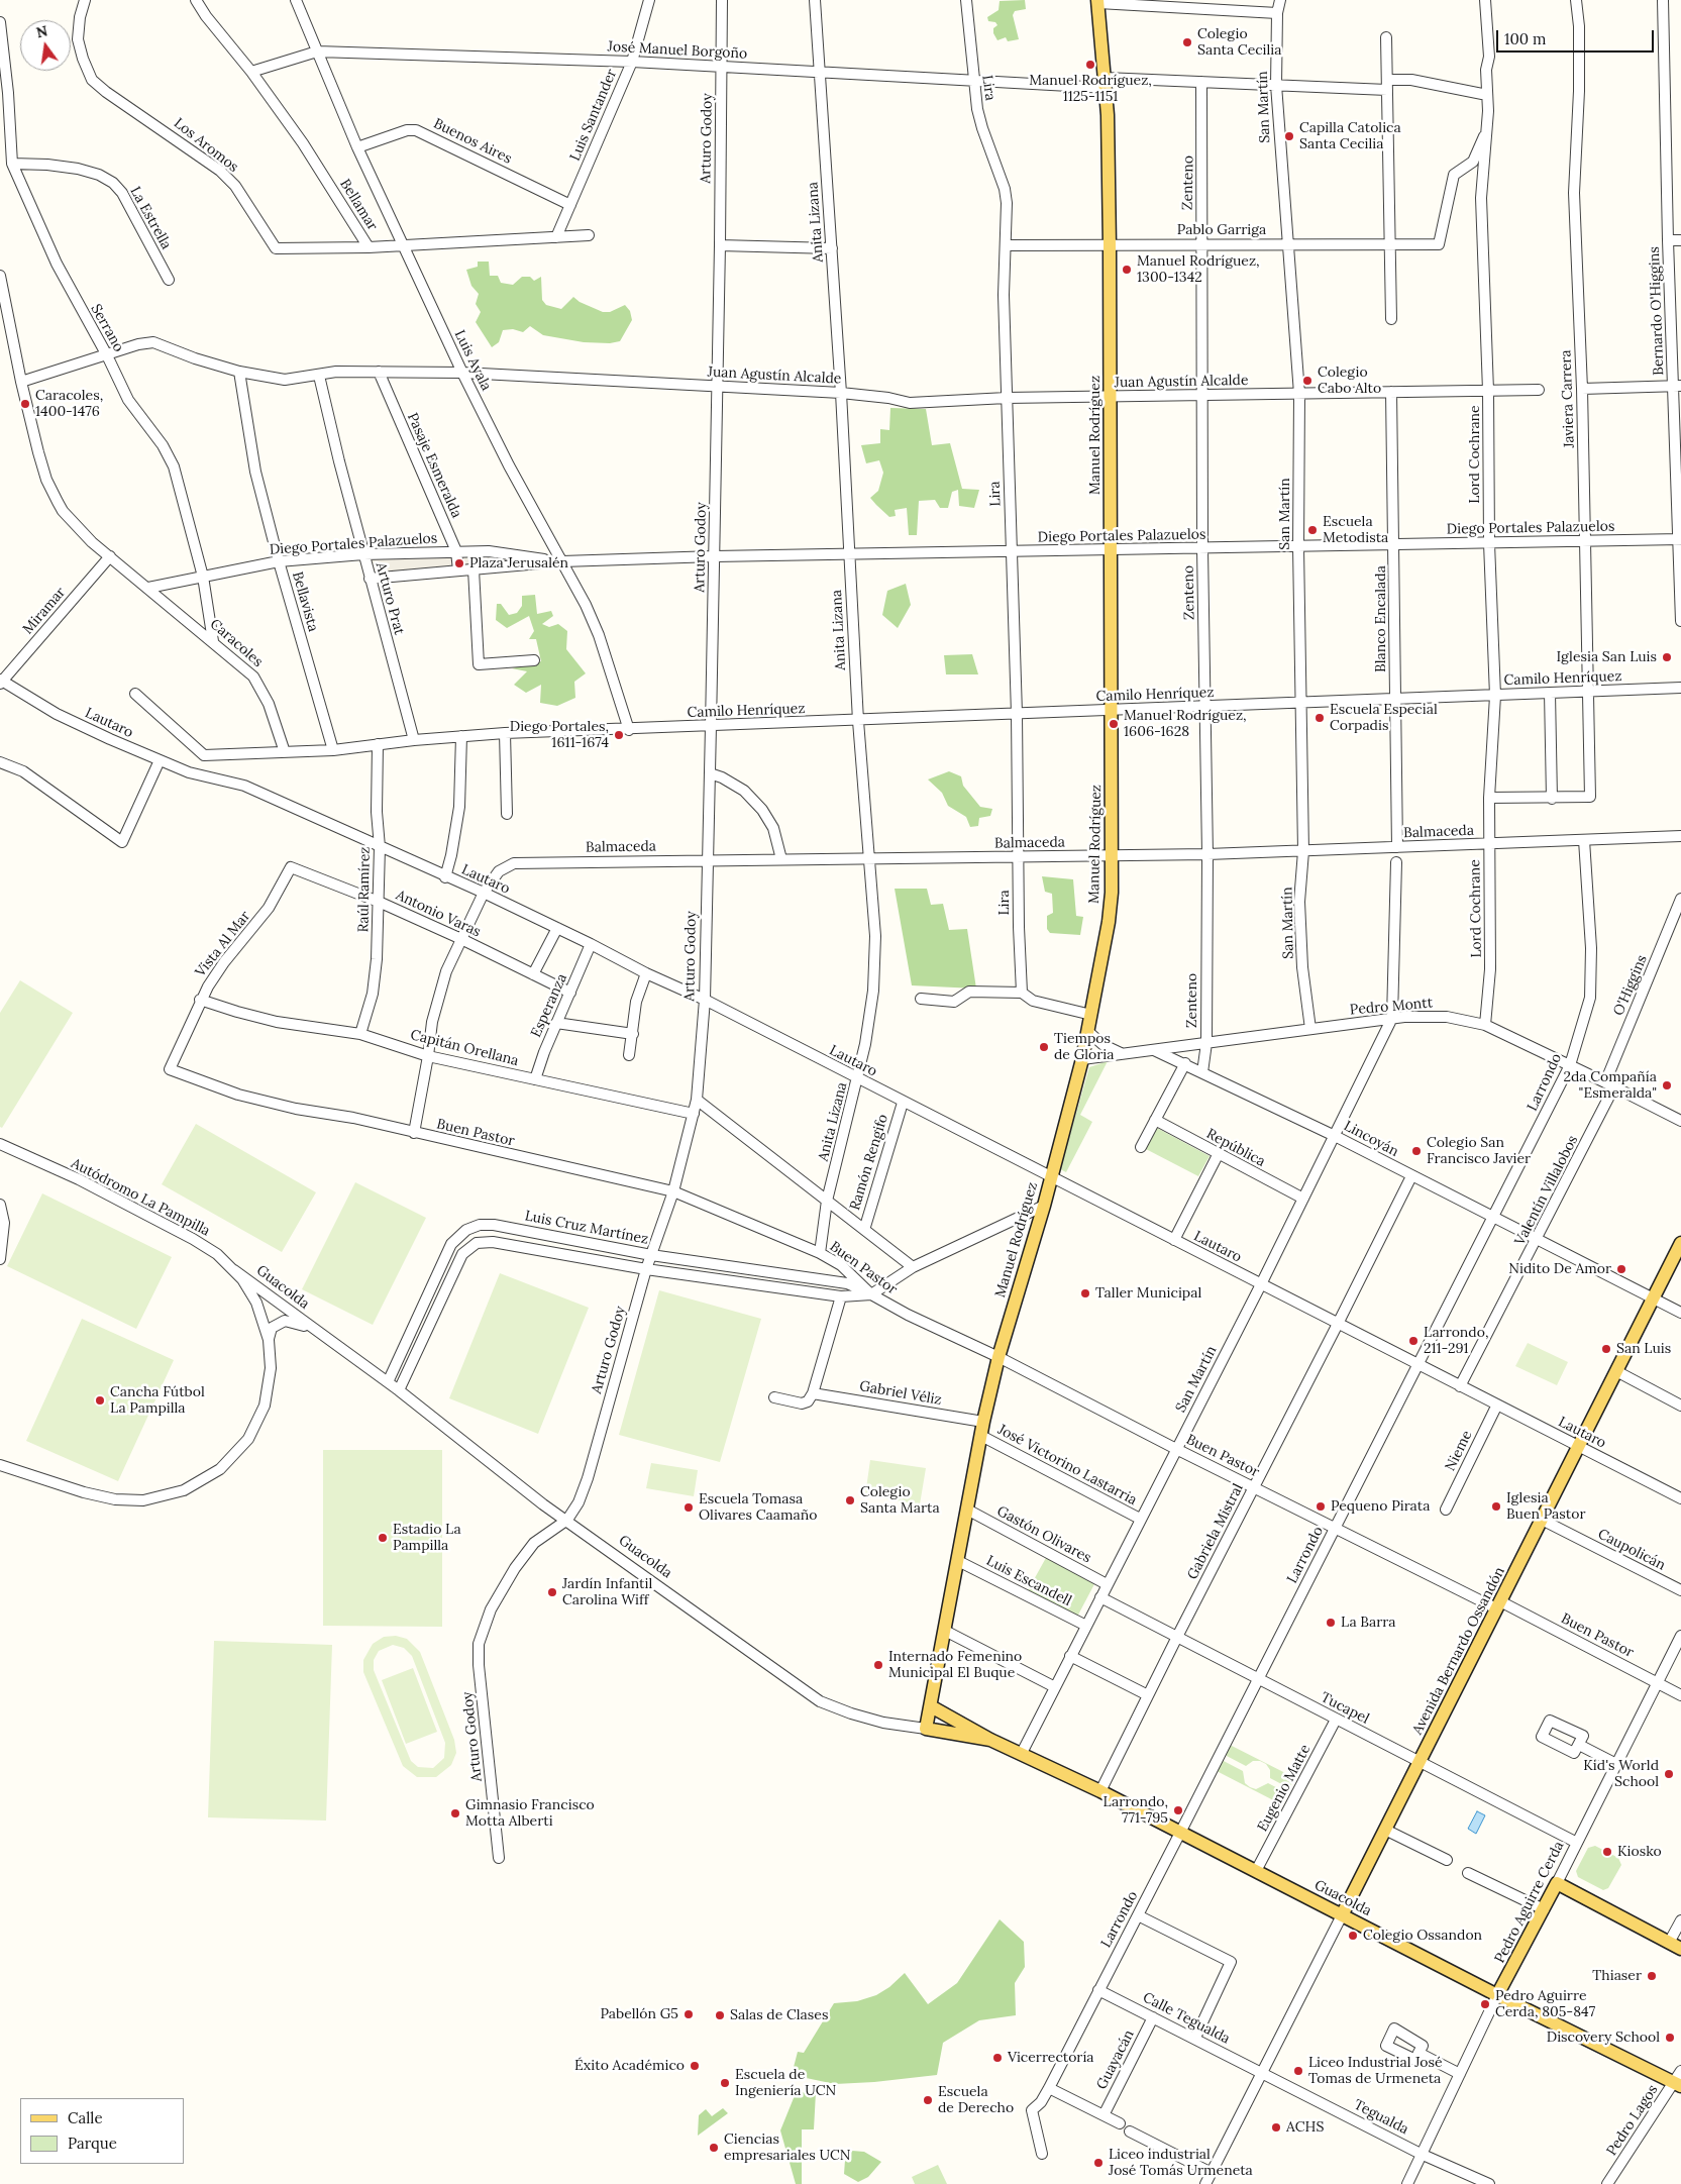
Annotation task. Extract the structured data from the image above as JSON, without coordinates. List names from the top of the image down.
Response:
{
  "streets": {
    "main road": [
      "Manuel Rodríguez",
      "Guacolda",
      "Avenida Bernardo Ossandón",
      "Pedro Aguirre Cerda"
    ],
    "street": [
      "José Manuel Borgoño",
      "Lira",
      "San Martín",
      "Luis Santander",
      "Arturo Godoy",
      "Buenos Aires",
      "Los Aromos",
      "Zenteno",
      "Bellamar",
      "La Estrella",
      "Anita Lizana",
      "Pablo Garriga",
      "Bernardo O'Higgins",
      "Serrano",
      "Luis Ayala",
      "Juan Agustín Alcalde",
      "Javiera Carrera",
      "Lord Cochrane",
      "Pasaje Esmeralda",
      "Diego Portales Palazuelos",
      "Arturo Prat",
      "Bellavista",
      "Miramar",
      "Blanco Encalada",
      "Caracoles",
      "Camilo Henríquez",
      "Lautaro",
      "Balmaceda",
      "Raúl Ramírez",
      "Antonio Varas",
      "Vista Al Mar",
      "O'Higgins",
      "Esperanza",
      "Pedro Montt",
      "Capitán Orellana",
      "Larrondo",
      "Buen Pastor",
      "Lincoyán",
      "República",
      "Ramón Rengifo",
      "Valentín Villalobos",
      "Autódromo La Pampilla",
      "Luis Cruz Martínez",
      "Gabriel Véliz",
      "Nieme",
      "José Victorino Lastarria",
      "Gabriela Mistral",
      "Gastón Olivares",
      "Caupolicán",
      "Luis Escandell",
      "Tucapel",
      "Eugenio Matte",
      "Calle Tegualda",
      "Guayacán",
      "Tegualda",
      "Pedro Lagos"
    ]
  },
  "crossings": [
    ["José Manuel Borgoño", "Lira"],
    ["José Manuel Borgoño", "San Martín"],
    ["José Manuel Borgoño", "Luis Santander"],
    ["José Manuel Borgoño", "Arturo Godoy"],
    ["José Manuel Borgoño", "Zenteno"],
    ["José Manuel Borgoño", "Bellamar"],
    ["José Manuel Borgoño", "Anita Lizana"],
    ["José Manuel Borgoño", "Luis Ayala"],
    ["José Manuel Borgoño", "Manuel Rodríguez"],
    ["José Manuel Borgoño", "Lord Cochrane"],
    ["Lira", "Pablo Garriga"],
    ["Lira", "Juan Agustín Alcalde"],
    ["Lira", "Diego Portales Palazuelos"],
    ["Lira", "Camilo Henríquez"],
    ["Lira", "Balmaceda"],
    ["San Martín", "Pablo Garriga"],
    ["San Martín", "Juan Agustín Alcalde"],
    ["San Martín", "Diego Portales Palazuelos"],
    ["San Martín", "Camilo Henríquez"],
    ["San Martín", "Lautaro"],
    ["San Martín", "Balmaceda"],
    ["San Martín", "Pedro Montt"],
    ["San Martín", "Buen Pastor"],
    ["San Martín", "Lincoyán"],
    ["San Martín", "República"],
    ["San Martín", "Guacolda"],
    ["San Martín", "José Victorino Lastarria"],
    ["San Martín", "Gastón Olivares"],
    ["San Martín", "Luis Escandell"],
    ["San Martín", "Tucapel"],
    ["Luis Santander", "Buenos Aires"],
    ["Luis Santander", "Bellamar"],
    ["Arturo Godoy", "Juan Agustín Alcalde"],
    ["Arturo Godoy", "Diego Portales Palazuelos"],
    ["Arturo Godoy", "Camilo Henríquez"],
    ["Arturo Godoy", "Lautaro"],
    ["Arturo Godoy", "Balmaceda"],
    ["Arturo Godoy", "Capitán Orellana"],
    ["Arturo Godoy", "Buen Pastor"],
    ["Arturo Godoy", "Luis Cruz Martínez"],
    ["Arturo Godoy", "Guacolda"],
    ["Buenos Aires", "Luis Ayala"],
    ["Los Aromos", "Bellamar"],
    ["Zenteno", "Pablo Garriga"],
    ["Zenteno", "Juan Agustín Alcalde"],
    ["Zenteno", "Diego Portales Palazuelos"],
    ["Zenteno", "Camilo Henríquez"],
    ["Zenteno", "Balmaceda"],
    ["Zenteno", "Pedro Montt"],
    ["Zenteno", "Lincoyán"],
    ["Bellamar", "Luis Ayala"],
    ["La Estrella", "Serrano"],
    ["Anita Lizana", "Juan Agustín Alcalde"],
    ["Anita Lizana", "Diego Portales Palazuelos"],
    ["Anita Lizana", "Camilo Henríquez"],
    ["Anita Lizana", "Lautaro"],
    ["Anita Lizana", "Balmaceda"],
    ["Anita Lizana", "Buen Pastor"],
    ["Pablo Garriga", "Manuel Rodríguez"],
    ["Pablo Garriga", "Lord Cochrane"],
    ["Bernardo O'Higgins", "Diego Portales Palazuelos"],
    ["Serrano", "Juan Agustín Alcalde"],
    ["Serrano", "Diego Portales Palazuelos"],
    ["Serrano", "Caracoles"],
    ["Luis Ayala", "Juan Agustín Alcalde"],
    ["Luis Ayala", "Diego Portales Palazuelos"],
    ["Luis Ayala", "Camilo Henríquez"],
    ["Juan Agustín Alcalde", "Manuel Rodríguez"],
    ["Juan Agustín Alcalde", "Lord Cochrane"],
    ["Juan Agustín Alcalde", "Pasaje Esmeralda"],
    ["Juan Agustín Alcalde", "Arturo Prat"],
    ["Juan Agustín Alcalde", "Bellavista"],
    ["Juan Agustín Alcalde", "Blanco Encalada"],
    ["Juan Agustín Alcalde", "Caracoles"],
    ["Javiera Carrera", "Diego Portales Palazuelos"],
    ["Javiera Carrera", "Camilo Henríquez"],
    ["Manuel Rodríguez", "Diego Portales Palazuelos"],
    ["Manuel Rodríguez", "Camilo Henríquez"],
    ["Manuel Rodríguez", "Lautaro"],
    ["Manuel Rodríguez", "Balmaceda"],
    ["Manuel Rodríguez", "Pedro Montt"],
    ["Manuel Rodríguez", "Buen Pastor"],
    ["Manuel Rodríguez", "Luis Cruz Martínez"],
    ["Manuel Rodríguez", "Guacolda"],
    ["Manuel Rodríguez", "Gabriel Véliz"],
    ["Manuel Rodríguez", "José Victorino Lastarria"],
    ["Manuel Rodríguez", "Gastón Olivares"],
    ["Manuel Rodríguez", "Luis Escandell"],
    ["Lord Cochrane", "Diego Portales Palazuelos"],
    ["Lord Cochrane", "Camilo Henríquez"],
    ["Lord Cochrane", "Balmaceda"],
    ["Lord Cochrane", "Pedro Montt"],
    ["Pasaje Esmeralda", "Diego Portales Palazuelos"],
    ["Diego Portales Palazuelos", "Arturo Prat"],
    ["Diego Portales Palazuelos", "Bellavista"],
    ["Diego Portales Palazuelos", "Blanco Encalada"],
    ["Diego Portales Palazuelos", "Caracoles"],
    ["Miramar", "Caracoles"],
    ["Miramar", "Lautaro"],
    ["Blanco Encalada", "Camilo Henríquez"],
    ["Blanco Encalada", "Balmaceda"],
    ["Lautaro", "Balmaceda"],
    ["Lautaro", "Raúl Ramírez"],
    ["Lautaro", "Esperanza"],
    ["Lautaro", "Larrondo"],
    ["Lautaro", "Ramón Rengifo"],
    ["Lautaro", "Valentín Villalobos"],
    ["Lautaro", "Nieme"],
    ["Lautaro", "Gabriela Mistral"],
    ["Lautaro", "Avenida Bernardo Ossandón"],
    ["Balmaceda", "Larrondo"],
    ["Raúl Ramírez", "Antonio Varas"],
    ["Raúl Ramírez", "Capitán Orellana"],
    ["Antonio Varas", "Vista Al Mar"],
    ["Antonio Varas", "Esperanza"],
    ["Vista Al Mar", "Capitán Orellana"],
    ["Vista Al Mar", "Buen Pastor"],
    ["O'Higgins", "Pedro Montt"],
    ["O'Higgins", "Valentín Villalobos"],
    ["Esperanza", "Capitán Orellana"],
    ["Pedro Montt", "Larrondo"],
    ["Pedro Montt", "Lincoyán"],
    ["Pedro Montt", "Valentín Villalobos"],
    ["Larrondo", "Buen Pastor"],
    ["Larrondo", "Lincoyán"],
    ["Larrondo", "Guacolda"],
    ["Larrondo", "Tucapel"],
    ["Larrondo", "Calle Tegualda"],
    ["Buen Pastor", "Luis Cruz Martínez"],
    ["Buen Pastor", "Gabriela Mistral"],
    ["Buen Pastor", "Avenida Bernardo Ossandón"],
    ["Buen Pastor", "Pedro Aguirre Cerda"],
    ["Lincoyán", "Valentín Villalobos"],
    ["Lincoyán", "Gabriela Mistral"],
    ["Lincoyán", "Avenida Bernardo Ossandón"],
    ["Autódromo La Pampilla", "Guacolda"],
    ["Luis Cruz Martínez", "Guacolda"],
    ["Guacolda", "Gabriela Mistral"],
    ["Guacolda", "Avenida Bernardo Ossandón"],
    ["Guacolda", "Eugenio Matte"],
    ["Guacolda", "Pedro Aguirre Cerda"],
    ["Guacolda", "Pedro Lagos"],
    ["Gabriela Mistral", "Tucapel"],
    ["Caupolicán", "Avenida Bernardo Ossandón"],
    ["Avenida Bernardo Ossandón", "Tucapel"],
    ["Avenida Bernardo Ossandón", "Calle Tegualda"],
    ["Avenida Bernardo Ossandón", "Tegualda"],
    ["Tucapel", "Eugenio Matte"],
    ["Tucapel", "Pedro Aguirre Cerda"],
    ["Pedro Aguirre Cerda", "Tegualda"],
    ["Calle Tegualda", "Guayacán"],
    ["Calle Tegualda", "Tegualda"]
  ],
  "places": [
    "Colegio Santa Cecilia",
    "Manuel Rodríguez, 1125-1151",
    "Capilla Catolica Santa Cecilia",
    "Manuel Rodríguez, 1300-1342",
    "Colegio Cabo Alto",
    "Caracoles, 1400-1476",
    "Escuela Metodista",
    "Plaza Jerusalén",
    "Iglesia San Luis",
    "Escuela Especial Corpadis",
    "Manuel Rodríguez, 1606-1628",
    "Diego Portales, 1611-1674",
    "Tiempos de Gloria",
    "2da Compañía \"Esmeralda\"",
    "Colegio San Francisco Javier",
    "Nidito De Amor",
    "Taller Municipal",
    "Larrondo, 211-291",
    "San Luis",
    "Cancha Fútbol La Pampilla",
    "Colegio Santa Marta",
    "Pequeno Pirata",
    "Iglesia Buen Pastor",
    "Escuela Tomasa Olivares Caamaño",
    "Estadio La Pampilla",
    "Jardín Infantil Carolina Wiff",
    "La Barra",
    "Internado Femenino Municipal El Buque",
    "Kid's World School",
    "Larrondo, 771-795",
    "Gimnasio Francisco Motta Alberti",
    "Kiosko",
    "Colegio Ossandon",
    "Thiaser",
    "Pedro Aguirre Cerda, 805-847",
    "Pabellón G5",
    "Salas de Clases",
    "Discovery School",
    "Vicerrectoría",
    "Éxito Académico",
    "Liceo Industrial José Tomas de Urmeneta",
    "Escuela de Ingeniería UCN",
    "Escuela de Derecho",
    "ACHS",
    "Ciencias empresariales UCN",
    "Liceo industrial José Tomás Urmeneta"
  ],
  "legend": ["Calle", "Parque"],
  "scale_bar": "100 m",
  "north": "top"
}
